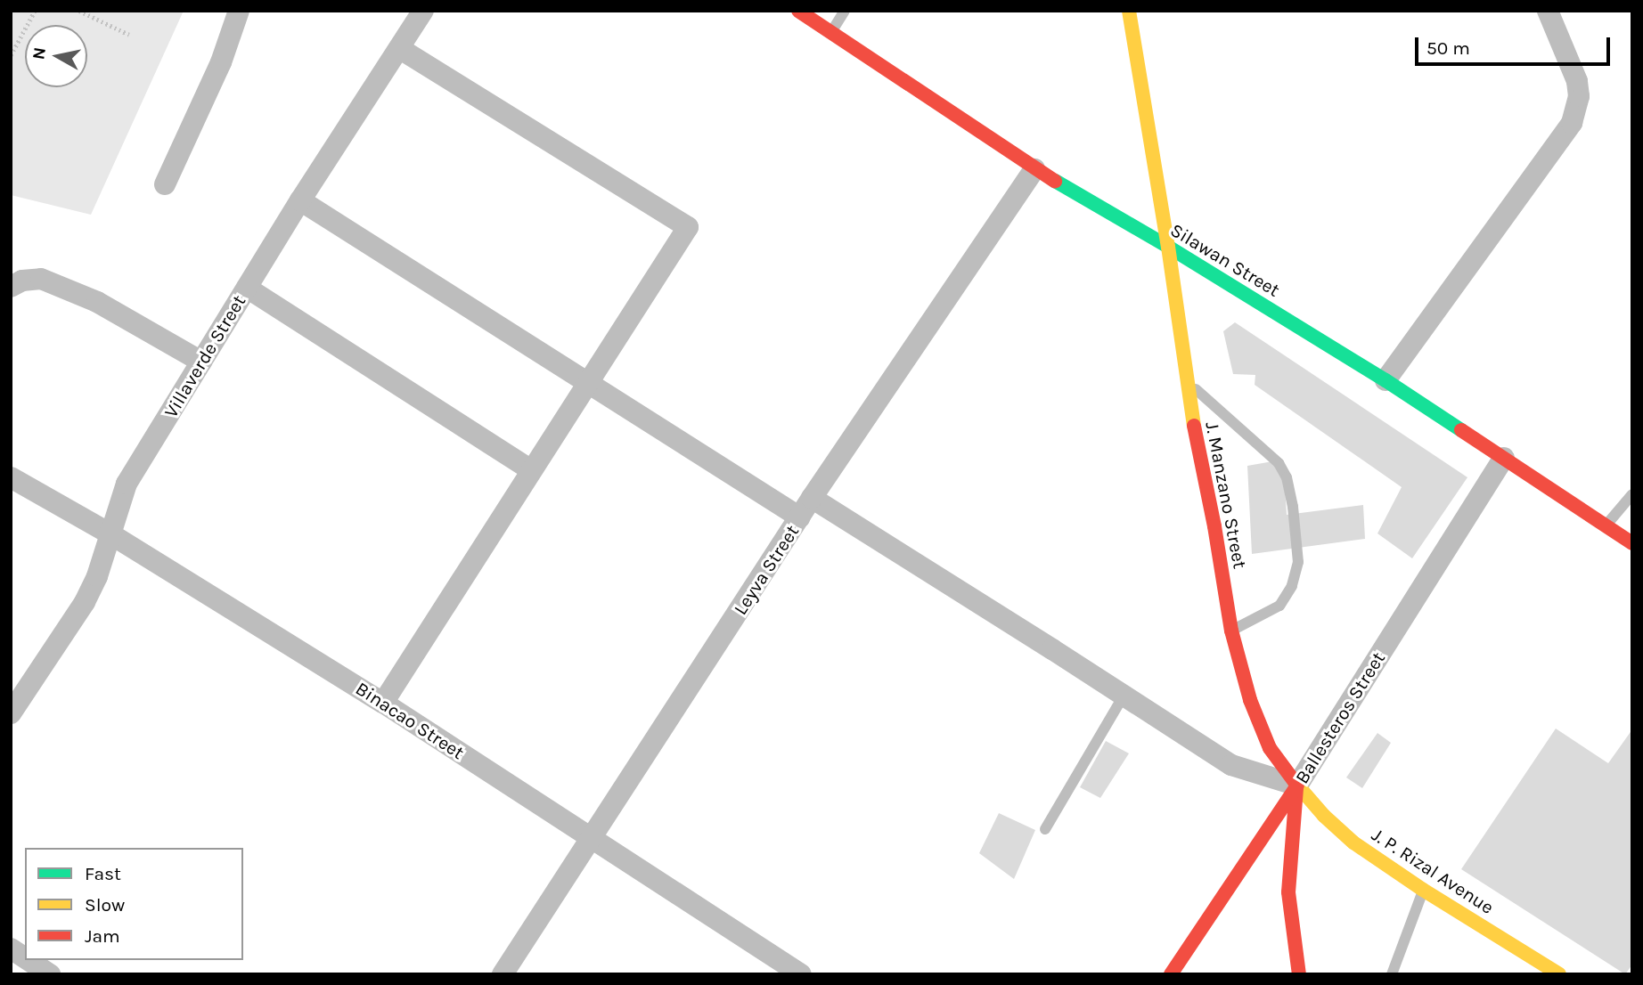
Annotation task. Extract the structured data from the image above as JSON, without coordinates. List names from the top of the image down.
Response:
{
  "streets": {
    "street": [
      "Silawan Street",
      "Villaverde Street",
      "J. Manzano Street",
      "Leyva Street",
      "Ballesteros Street",
      "Binacao Street",
      "J. P. Rizal Avenue"
    ]
  },
  "crossings": [
    ["Silawan Street", "J. Manzano Street"],
    ["Silawan Street", "Leyva Street"],
    ["Silawan Street", "Ballesteros Street"],
    ["Villaverde Street", "Binacao Street"],
    ["J. Manzano Street", "Ballesteros Street"],
    ["J. Manzano Street", "J. P. Rizal Avenue"],
    ["Leyva Street", "Binacao Street"],
    ["Ballesteros Street", "J. P. Rizal Avenue"]
  ],
  "legend": ["Fast", "Slow", "Jam"],
  "scale_bar": "50 m",
  "north": "left"
}
